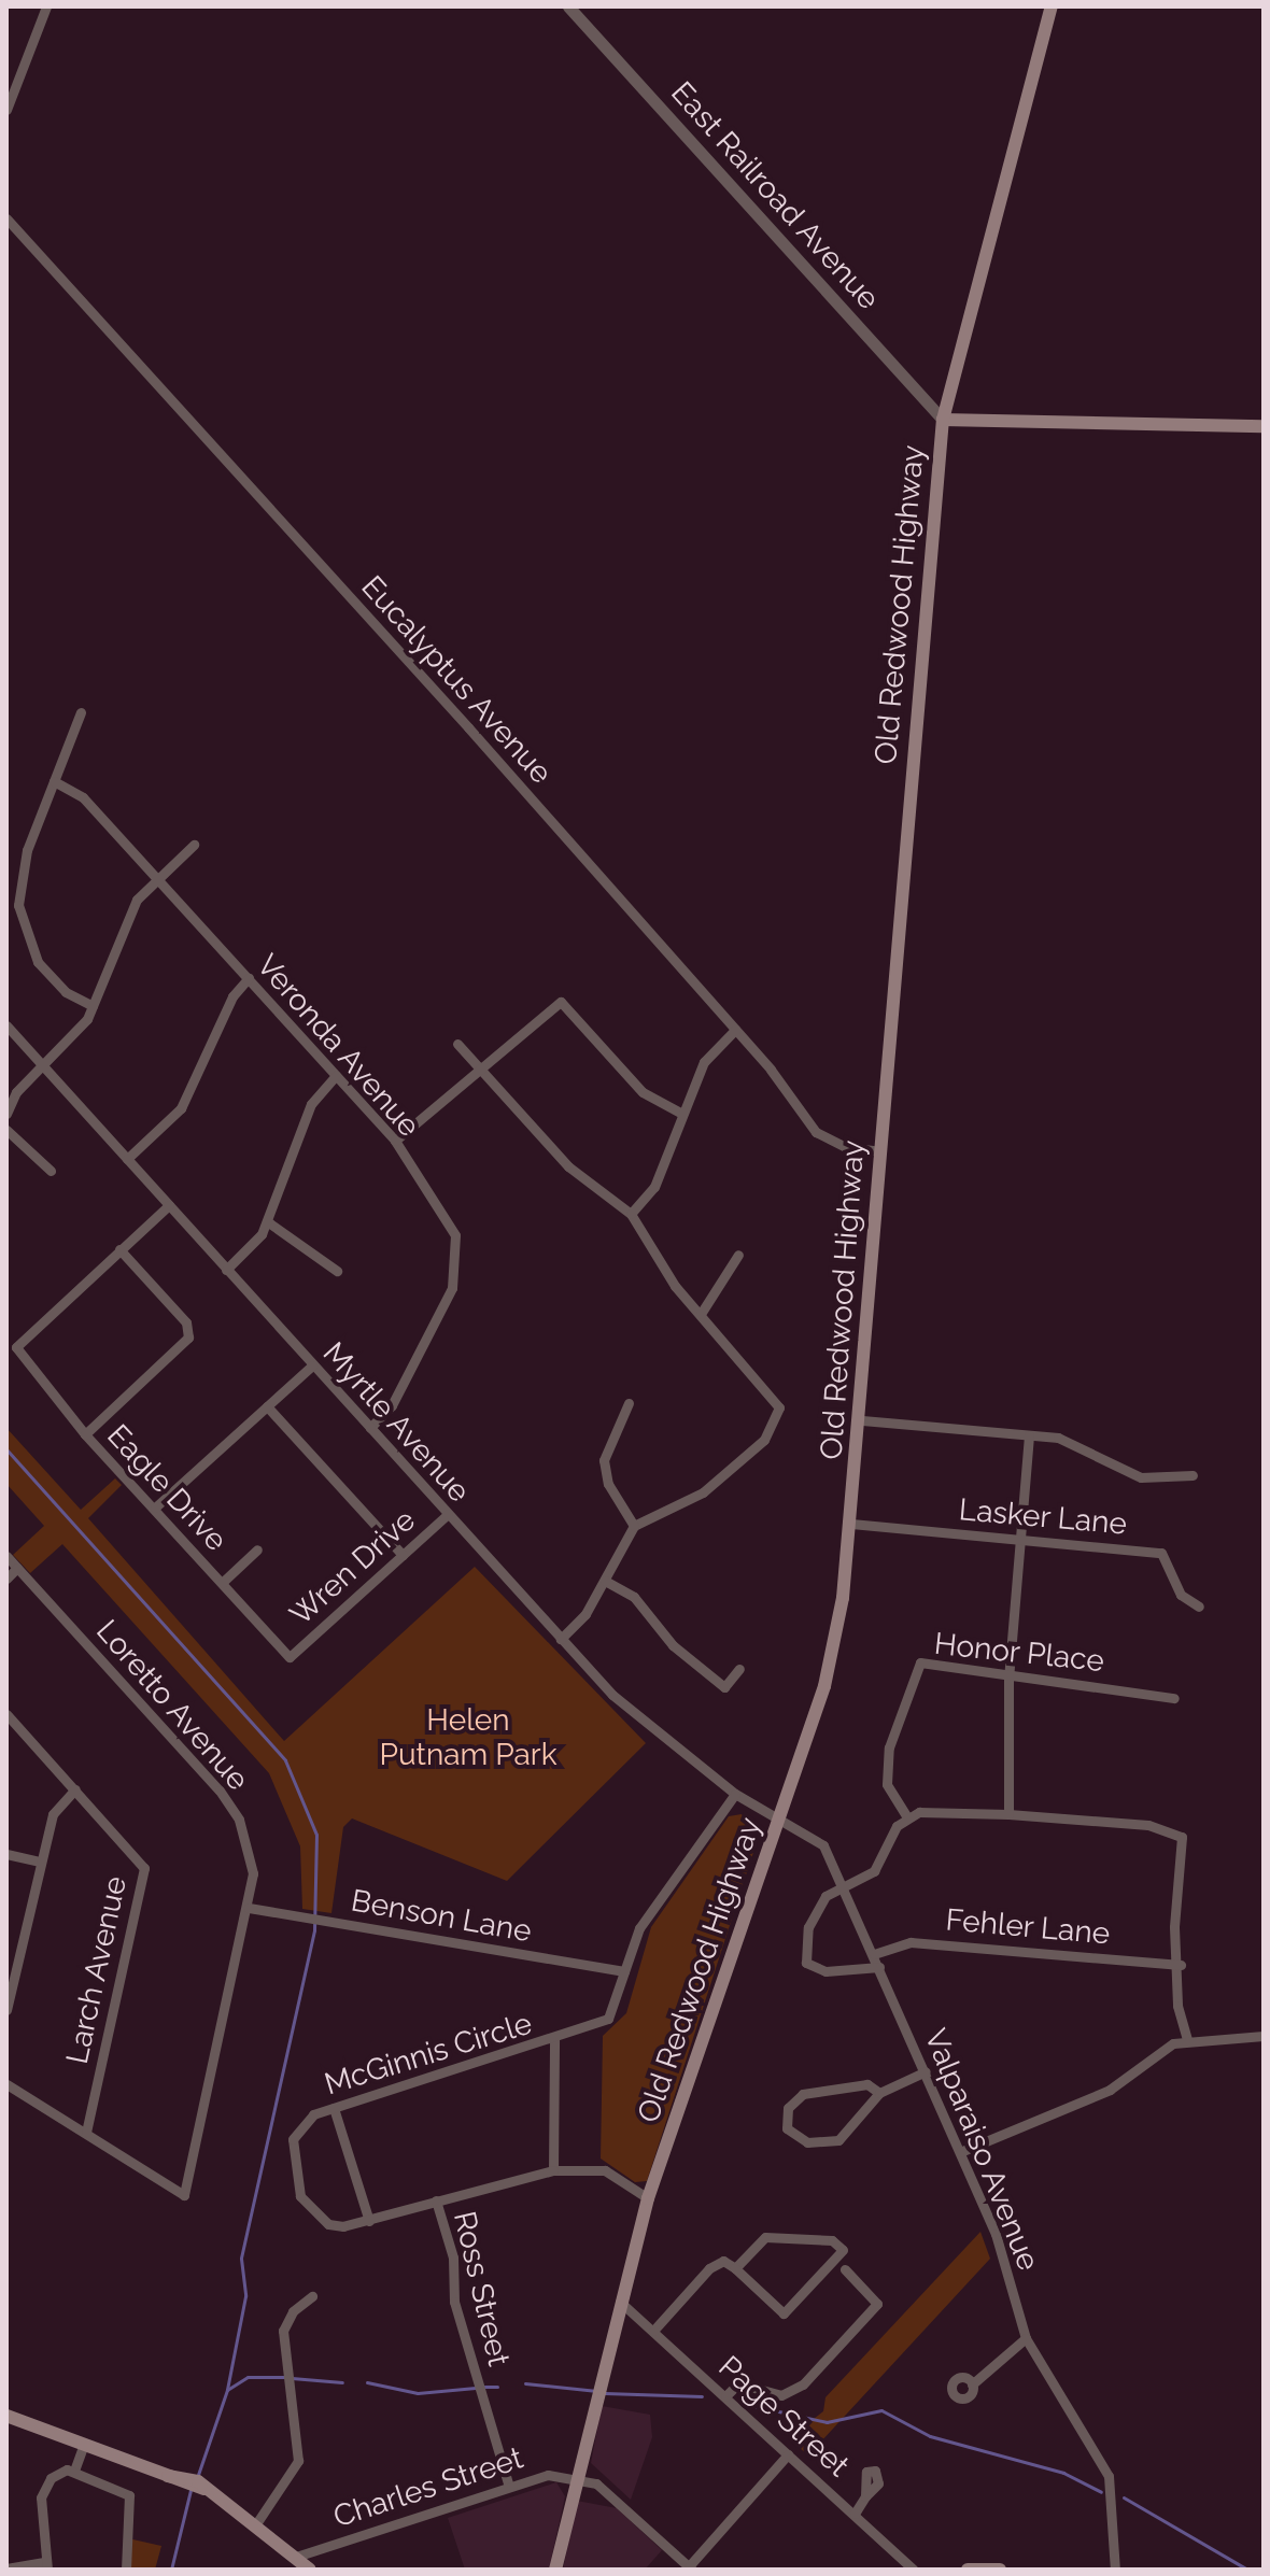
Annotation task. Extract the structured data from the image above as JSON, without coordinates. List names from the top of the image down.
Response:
{
  "streets": {
    "main road": ["Old Redwood Highway"],
    "street": [
      "East Railroad Avenue",
      "Eucalyptus Avenue",
      "Veronda Avenue",
      "Myrtle Avenue",
      "Eagle Drive",
      "Lasker Lane",
      "Wren Drive",
      "Honor Place",
      "Loretto Avenue",
      "Benson Lane",
      "Fehler Lane",
      "Larch Avenue",
      "McGinnis Circle",
      "Valparaiso Avenue",
      "Ross Street",
      "Page Street",
      "Charles Street"
    ]
  },
  "crossings": [
    ["East Railroad Avenue", "Old Redwood Highway"],
    ["Old Redwood Highway", "Eucalyptus Avenue"],
    ["Old Redwood Highway", "Myrtle Avenue"],
    ["Old Redwood Highway", "Lasker Lane"],
    ["Old Redwood Highway", "McGinnis Circle"],
    ["Old Redwood Highway", "Valparaiso Avenue"],
    ["Old Redwood Highway", "Page Street"],
    ["Old Redwood Highway", "Charles Street"],
    ["Veronda Avenue", "Myrtle Avenue"],
    ["Myrtle Avenue", "Wren Drive"],
    ["Myrtle Avenue", "Valparaiso Avenue"],
    ["Eagle Drive", "Wren Drive"],
    ["Loretto Avenue", "Benson Lane"],
    ["Loretto Avenue", "Larch Avenue"],
    ["Benson Lane", "McGinnis Circle"],
    ["Fehler Lane", "Valparaiso Avenue"],
    ["McGinnis Circle", "Ross Street"],
    ["Ross Street", "Charles Street"]
  ],
  "parks": ["Helen Putnam Park"]
}
